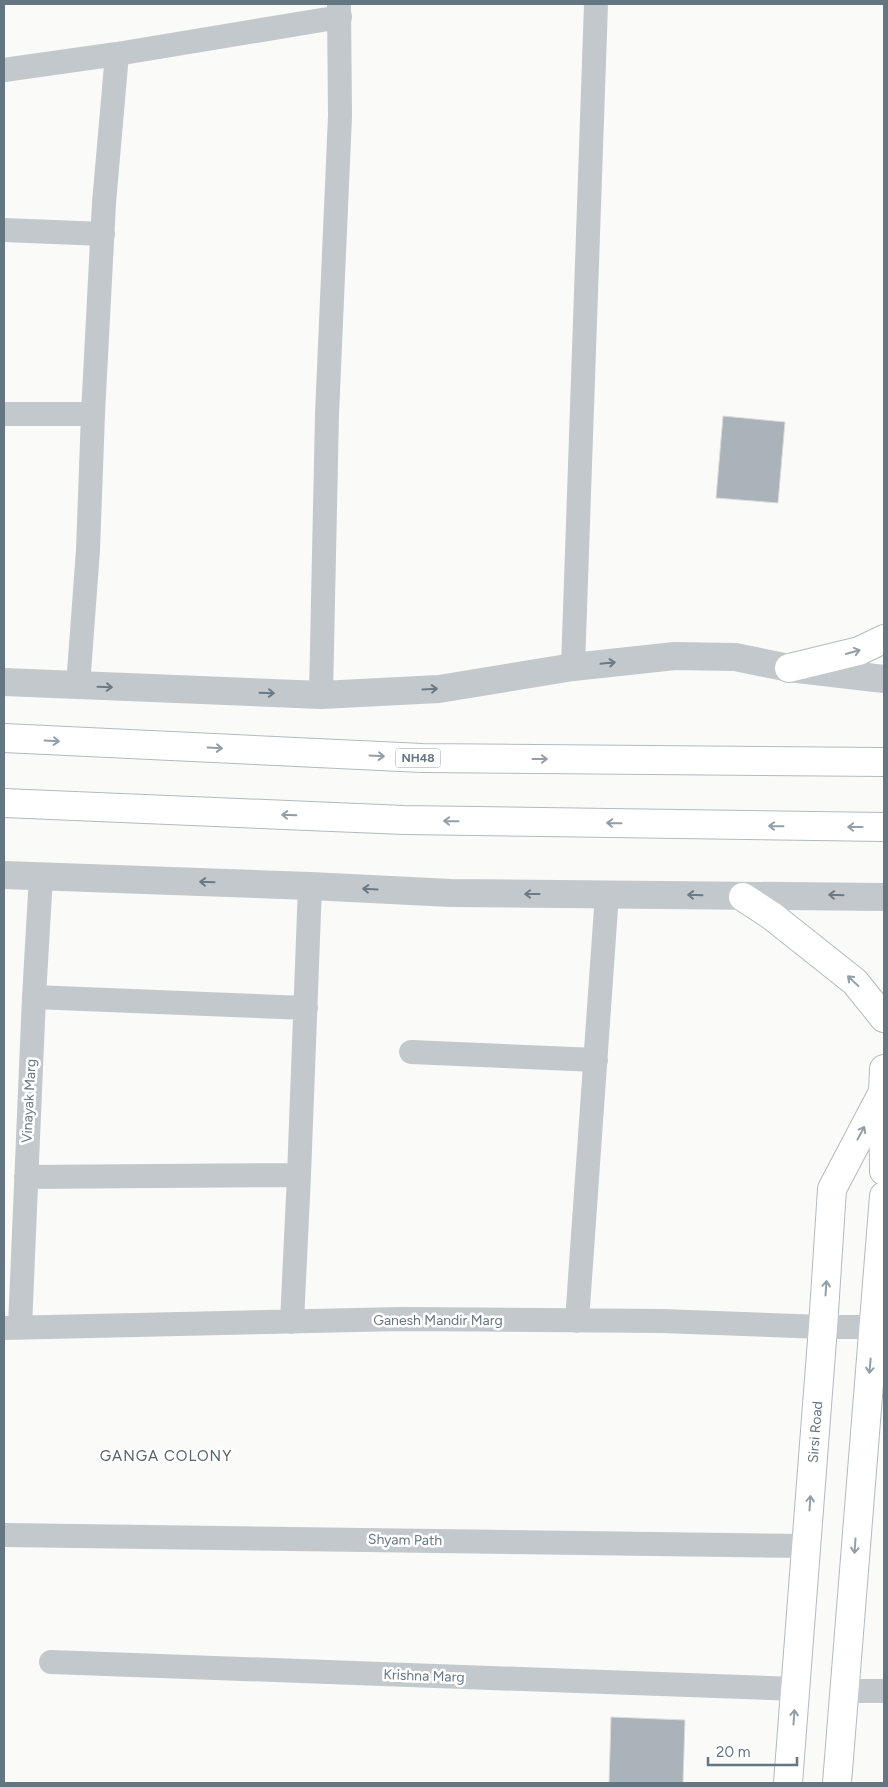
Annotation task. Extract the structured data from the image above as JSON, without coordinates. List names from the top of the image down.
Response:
{
  "streets": {
    "main road": ["NH48", "Sirsi Road"],
    "street": [
      "Vinayak Marg",
      "Ganesh Mandir Marg",
      "Shyam Path",
      "Krishna Marg"
    ]
  },
  "crossings": [
    ["Vinayak Marg", "Ganesh Mandir Marg"],
    ["Ganesh Mandir Marg", "Sirsi Road"],
    ["Sirsi Road", "Shyam Path"],
    ["Sirsi Road", "Krishna Marg"]
  ],
  "districts": ["GANGA COLONY"],
  "scale_bar": "20 m"
}
